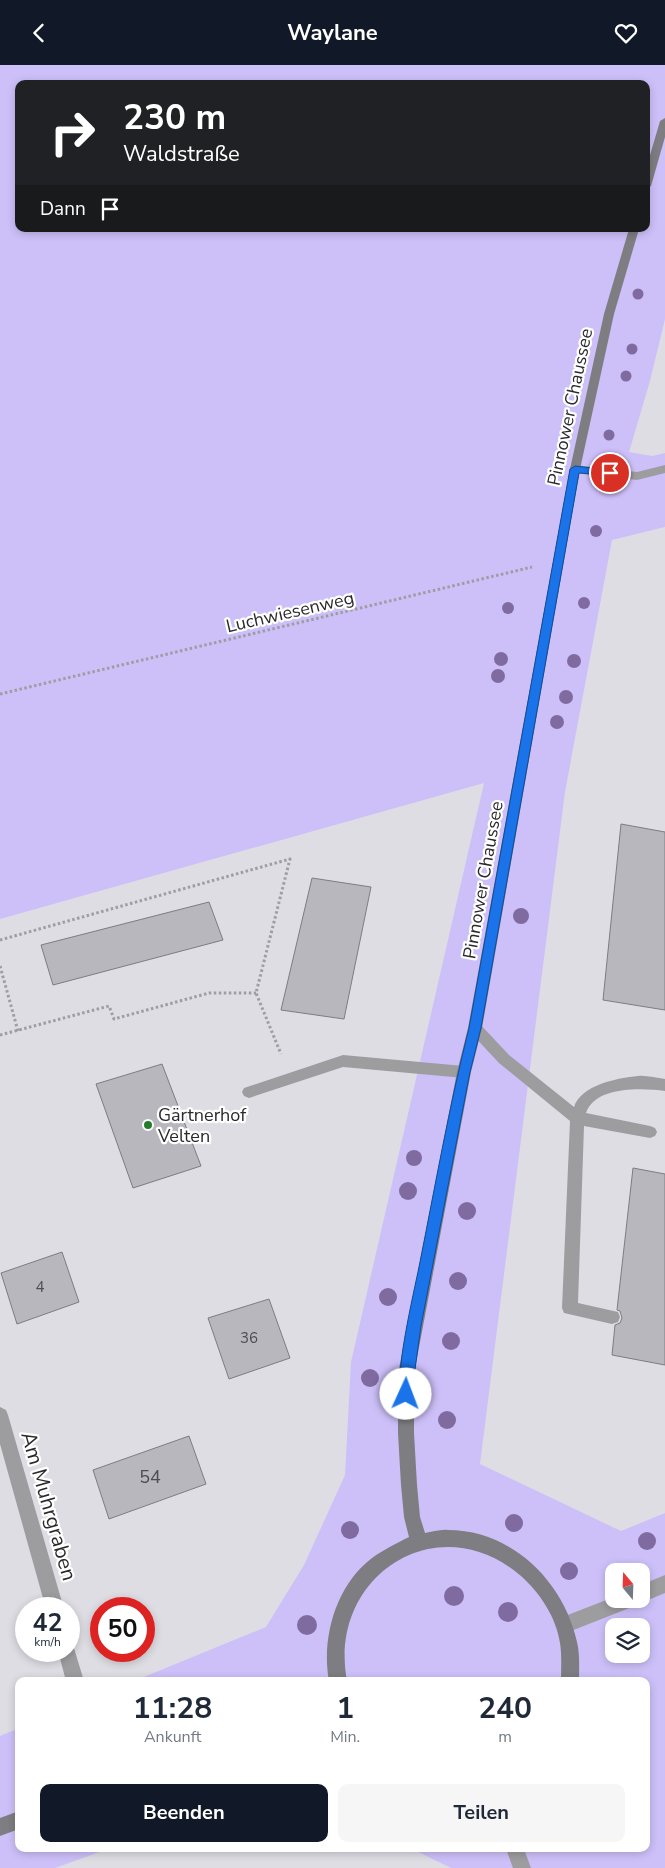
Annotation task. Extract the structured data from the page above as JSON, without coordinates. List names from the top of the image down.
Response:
{
  "streets": {
    "main road": ["Pinnower Chaussee"],
    "street": ["Am Muhrgraben"],
    "path": ["Luchwiesenweg"]
  },
  "crossings": [
    ["Pinnower Chaussee", "Luchwiesenweg"]
  ],
  "places": ["Gärtnerhof Velten"],
  "house_numbers": ["4", "36", "54"],
  "north": "top",
  "page": {
    "header": "Waylane",
    "turn": ["230 m", "Waldstraße"],
    "then": "Dann",
    "speed": "42 km/h",
    "limit": "50",
    "eta": [
      "11:28",
      "Ankunft",
      "1",
      "Min.",
      "240",
      "m"
    ],
    "buttons": ["Beenden", "Teilen"]
  }
}
